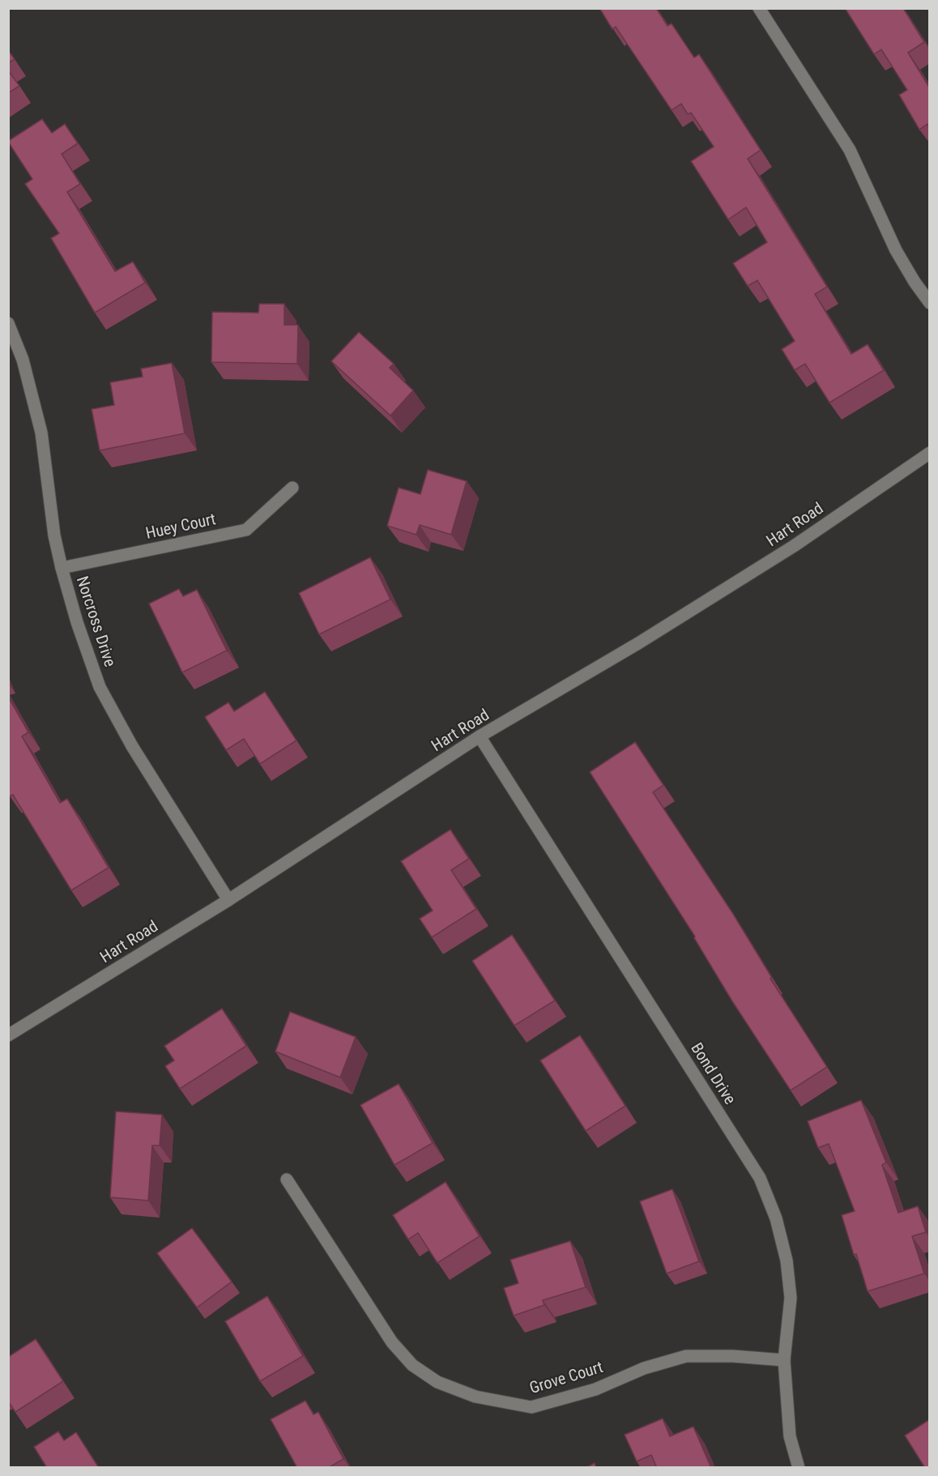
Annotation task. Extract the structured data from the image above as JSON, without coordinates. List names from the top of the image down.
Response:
{
  "streets": {
    "street": [
      "Hart Road",
      "Huey Court",
      "Norcross Drive",
      "Bond Drive",
      "Grove Court"
    ]
  },
  "crossings": [
    ["Hart Road", "Norcross Drive"],
    ["Hart Road", "Bond Drive"],
    ["Huey Court", "Norcross Drive"],
    ["Bond Drive", "Grove Court"]
  ]
}
